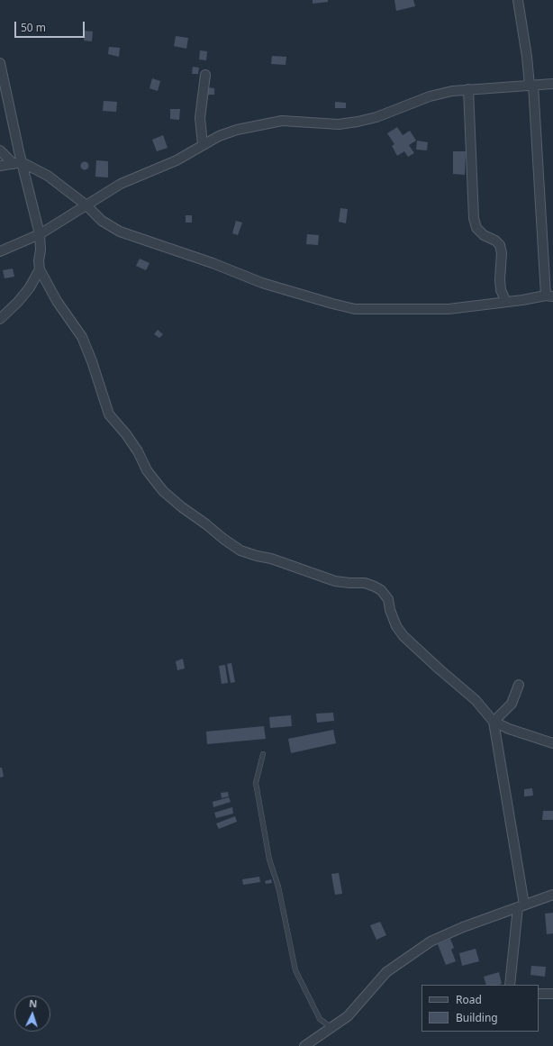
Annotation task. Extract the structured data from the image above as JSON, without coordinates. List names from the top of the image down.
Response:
{
  "legend": ["Road", "Building"],
  "scale_bar": "50 m",
  "north": "top"
}
